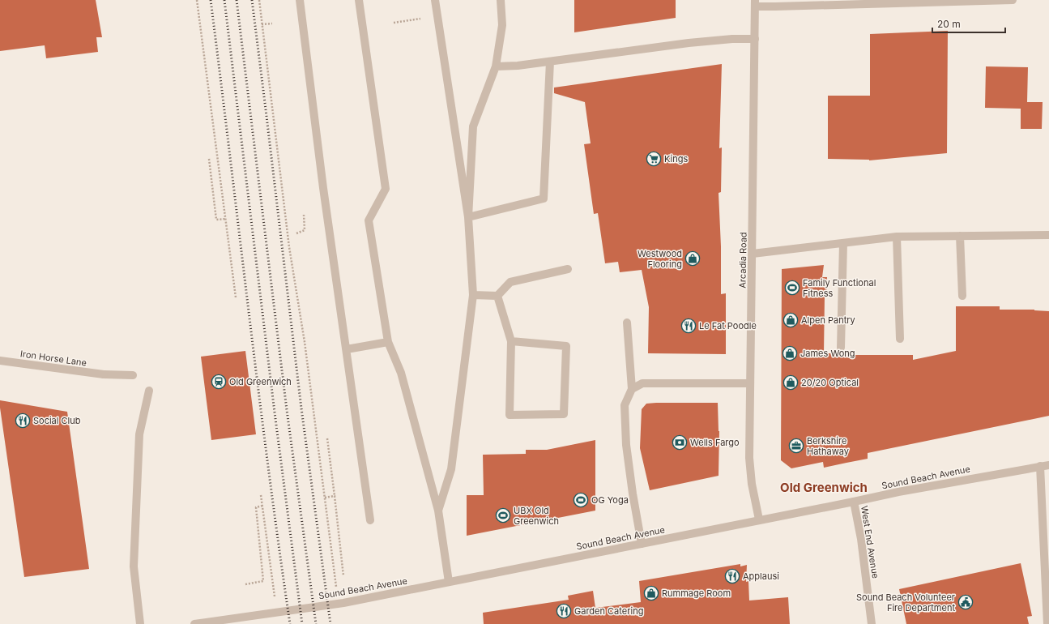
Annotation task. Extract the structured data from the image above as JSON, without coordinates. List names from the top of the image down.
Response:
{
  "streets": {
    "street": [
      "Arcadia Road",
      "Iron Horse Lane",
      "Sound Beach Avenue",
      "West End Avenue"
    ]
  },
  "crossings": [
    ["Arcadia Road", "Sound Beach Avenue"],
    ["Sound Beach Avenue", "West End Avenue"]
  ],
  "districts": ["Old Greenwich"],
  "places": {
    "supermarket": ["Kings"],
    "shop": [
      "Westwood Flooring",
      "Alpen Pantry",
      "James Wong",
      "20/20 Optical",
      "Rummage Room"
    ],
    "sports": ["Family Functional Fitness", "OG Yoga", "UBX Old Greenwich"],
    "restaurant": [
      "Le Fat Poodle",
      "Social Club",
      "Applausi",
      "Garden Catering"
    ],
    "station": ["Old Greenwich"],
    "bank": ["Wells Fargo"],
    "office": ["Berkshire Hathaway"],
    "public building": ["Sound Beach Volunteer Fire Department"]
  },
  "scale_bar": "20 m"
}
